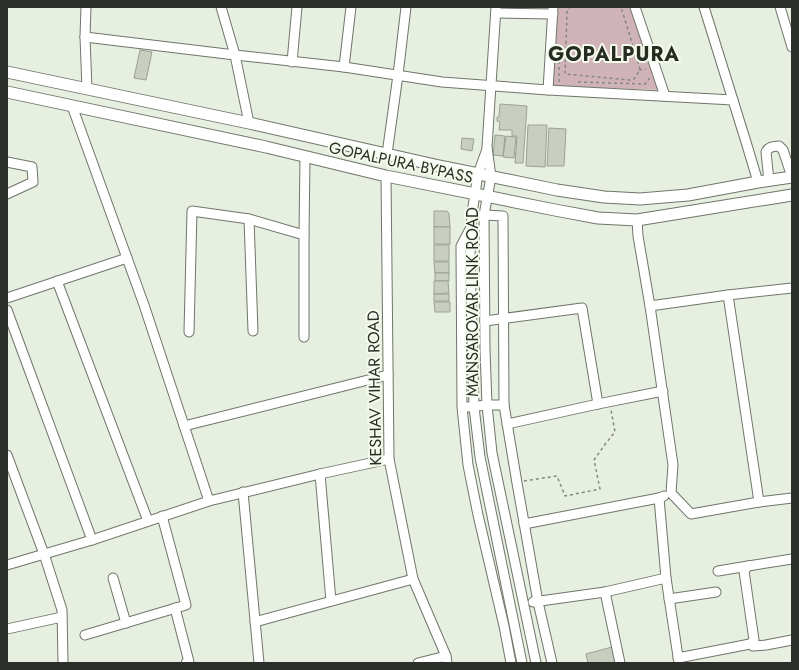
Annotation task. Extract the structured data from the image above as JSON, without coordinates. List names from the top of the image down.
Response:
{
  "streets": {
    "main road": ["GOPALPURA BYPASS"],
    "street": ["MANSAROVAR LINK ROAD", "KESHAV VIHAR ROAD"]
  },
  "crossings": [
    ["GOPALPURA BYPASS", "MANSAROVAR LINK ROAD"],
    ["GOPALPURA BYPASS", "KESHAV VIHAR ROAD"]
  ],
  "districts": ["GOPALPURA"]
}
